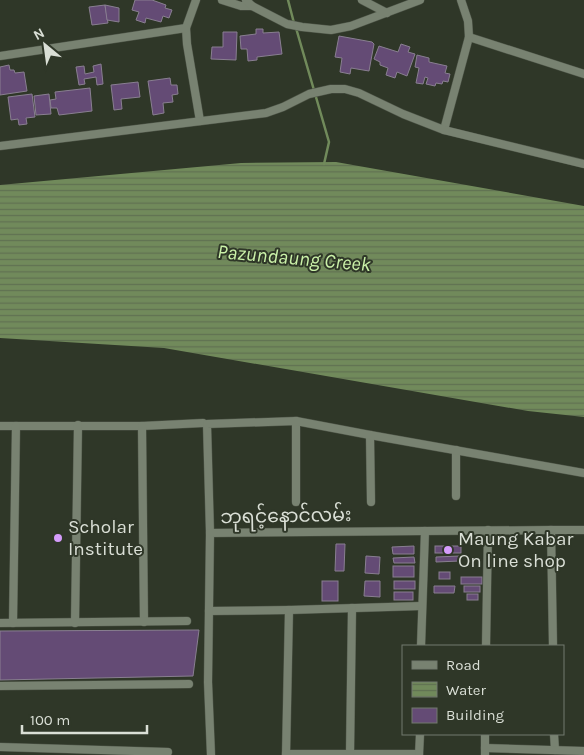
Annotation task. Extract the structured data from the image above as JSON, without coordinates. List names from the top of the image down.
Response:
{
  "streets": {
    "street": ["ဘုရင့်နောင်လမ်း"]
  },
  "water": ["Pazundaung Creek"],
  "places": ["Scholar Institute", "Maung Kabar On line shop"],
  "legend": ["Road", "Water", "Building"],
  "scale_bar": "100 m",
  "north": "top left"
}
